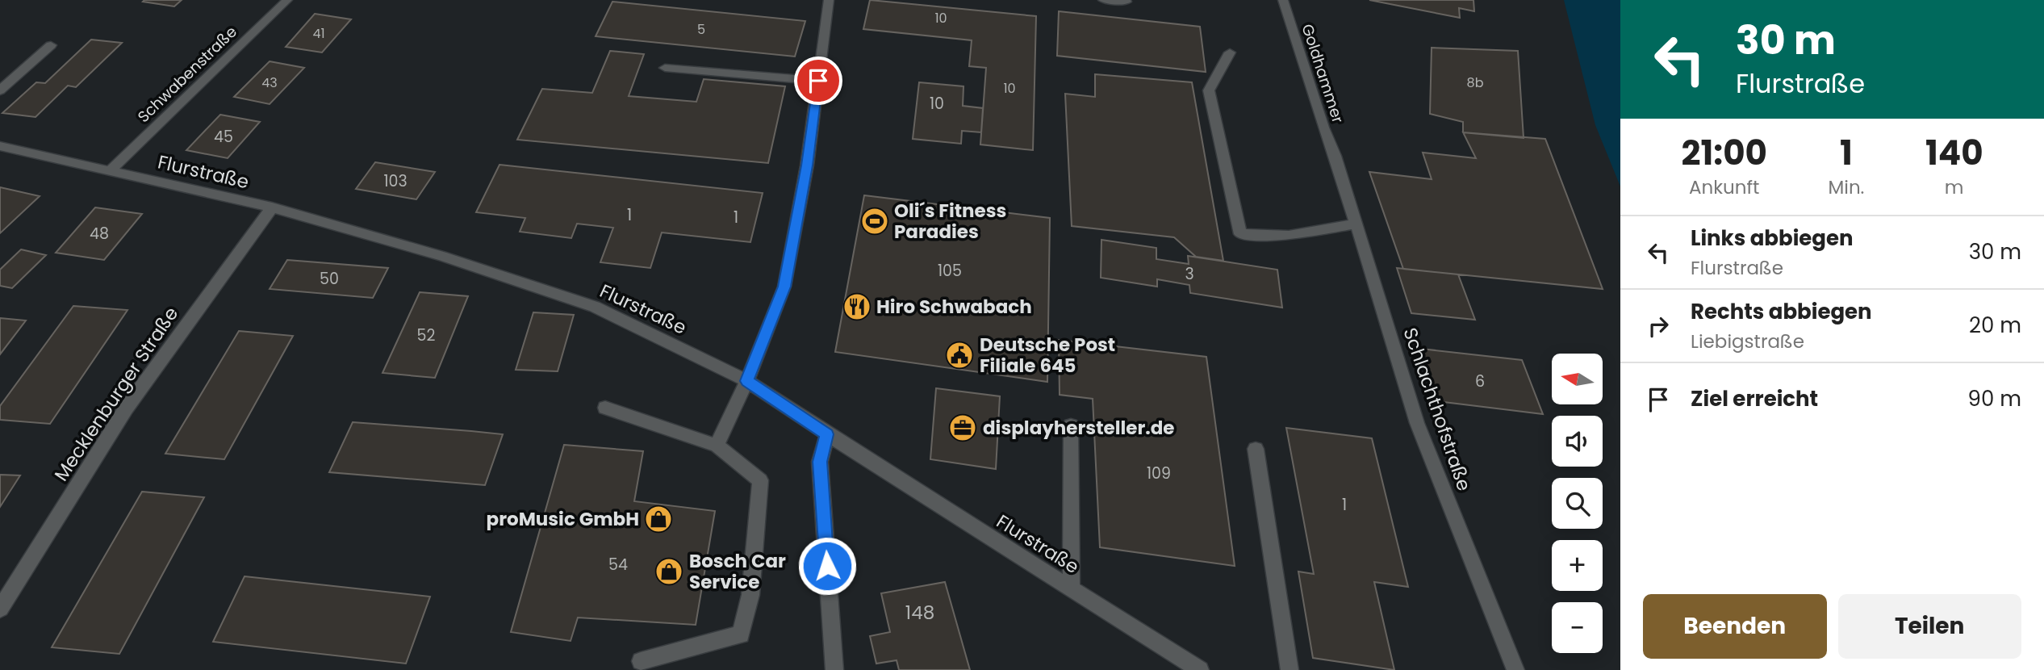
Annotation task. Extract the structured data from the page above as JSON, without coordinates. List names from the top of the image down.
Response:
{
  "streets": {
    "street": [
      "Goldhammer",
      "Schwabenstraße",
      "Flurstraße",
      "Mecklenburger Straße",
      "Schlachthofstraße"
    ]
  },
  "crossings": [
    ["Goldhammer", "Schlachthofstraße"],
    ["Schwabenstraße", "Flurstraße"],
    ["Flurstraße", "Mecklenburger Straße"]
  ],
  "places": {
    "sports": ["Oli´s Fitness Paradies"],
    "restaurant": ["Hiro Schwabach"],
    "public building": ["Deutsche Post Filiale 645"],
    "office": ["displayhersteller.de"],
    "shop": ["proMusic GmbH", "Bosch Car Service"]
  },
  "house_numbers": [
    "10",
    "5",
    "41",
    "43",
    "8b",
    "10",
    "10",
    "45",
    "103",
    "1",
    "1",
    "48",
    "105",
    "3",
    "50",
    "52",
    "6",
    "109",
    "1",
    "54",
    "148"
  ],
  "north": "left",
  "page": {
    "turn": ["30 m", "Flurstraße"],
    "eta": [
      "21:00",
      "Ankunft",
      "1",
      "Min.",
      "140",
      "m"
    ],
    "list": [
      {
        "name": "Links abbiegen",
        "note": "Flurstraße",
        "value": "30 m"
      },
      {
        "name": "Rechts abbiegen",
        "note": "Liebigstraße",
        "value": "20 m"
      },
      {
        "name": "Ziel erreicht",
        "value": "90 m"
      }
    ],
    "map_buttons": ["+", "−"],
    "buttons": ["Beenden", "Teilen"]
  }
}
